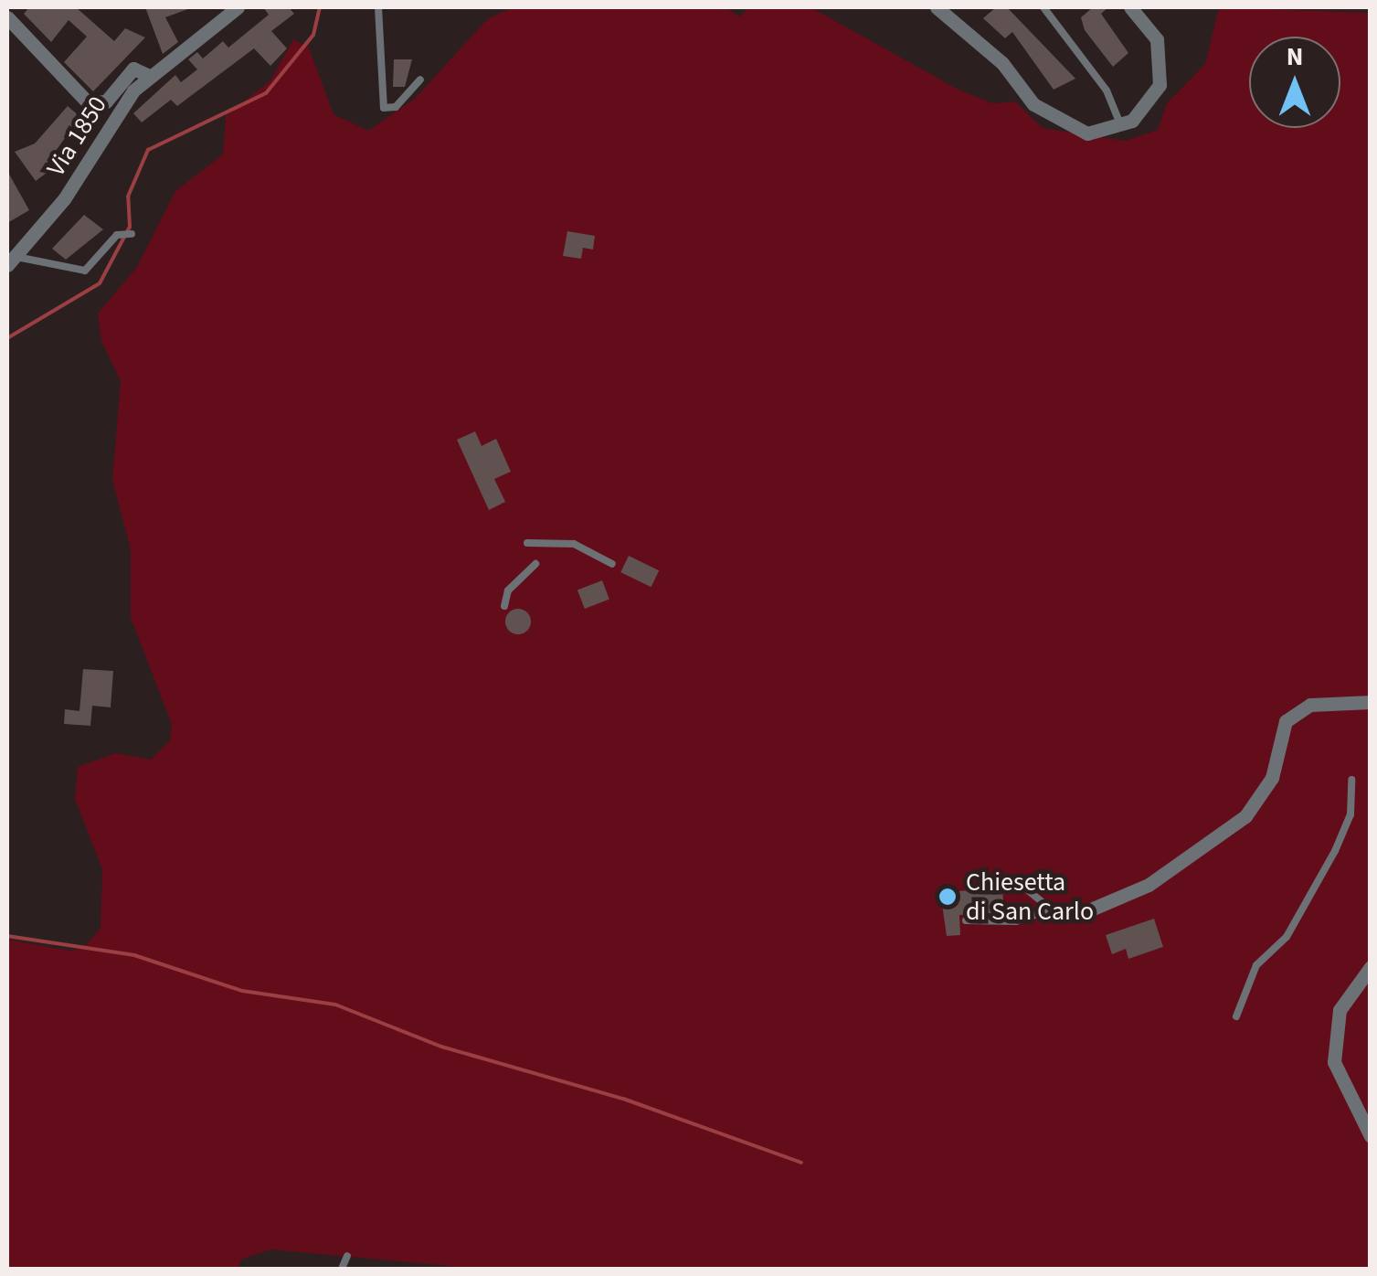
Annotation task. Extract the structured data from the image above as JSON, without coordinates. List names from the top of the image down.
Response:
{
  "streets": {
    "street": ["Via 1850"]
  },
  "places": ["Chiesetta di San Carlo"],
  "north": "top"
}
